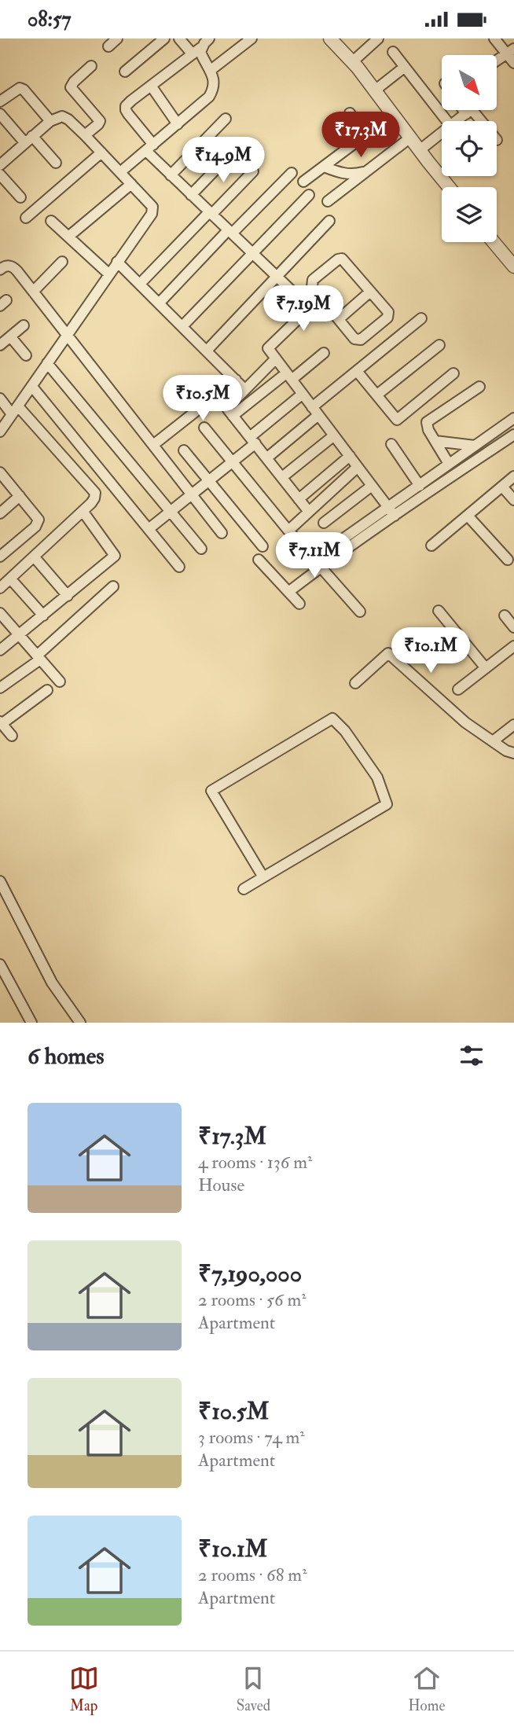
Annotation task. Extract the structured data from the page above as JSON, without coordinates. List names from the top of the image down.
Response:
{
  "north": "bottom right",
  "page": {
    "status": "08:57",
    "price": [
      "₹17.3M",
      "₹14.9M",
      "₹7.19M",
      "₹10.5M",
      "₹7.11M",
      "₹10.1M"
    ],
    "heading": "6 homes",
    "list": [
      {
        "name": "₹17.3M",
        "note": "4 rooms · 136 m² · House"
      },
      {
        "name": "₹7,190,000",
        "note": "2 rooms · 56 m² · Apartment"
      },
      {
        "name": "₹10.5M",
        "note": "3 rooms · 74 m² · Apartment"
      },
      {
        "name": "₹10.1M",
        "note": "2 rooms · 68 m² · Apartment"
      }
    ],
    "tabs": ["Map", "Saved", "Home"]
  }
}
